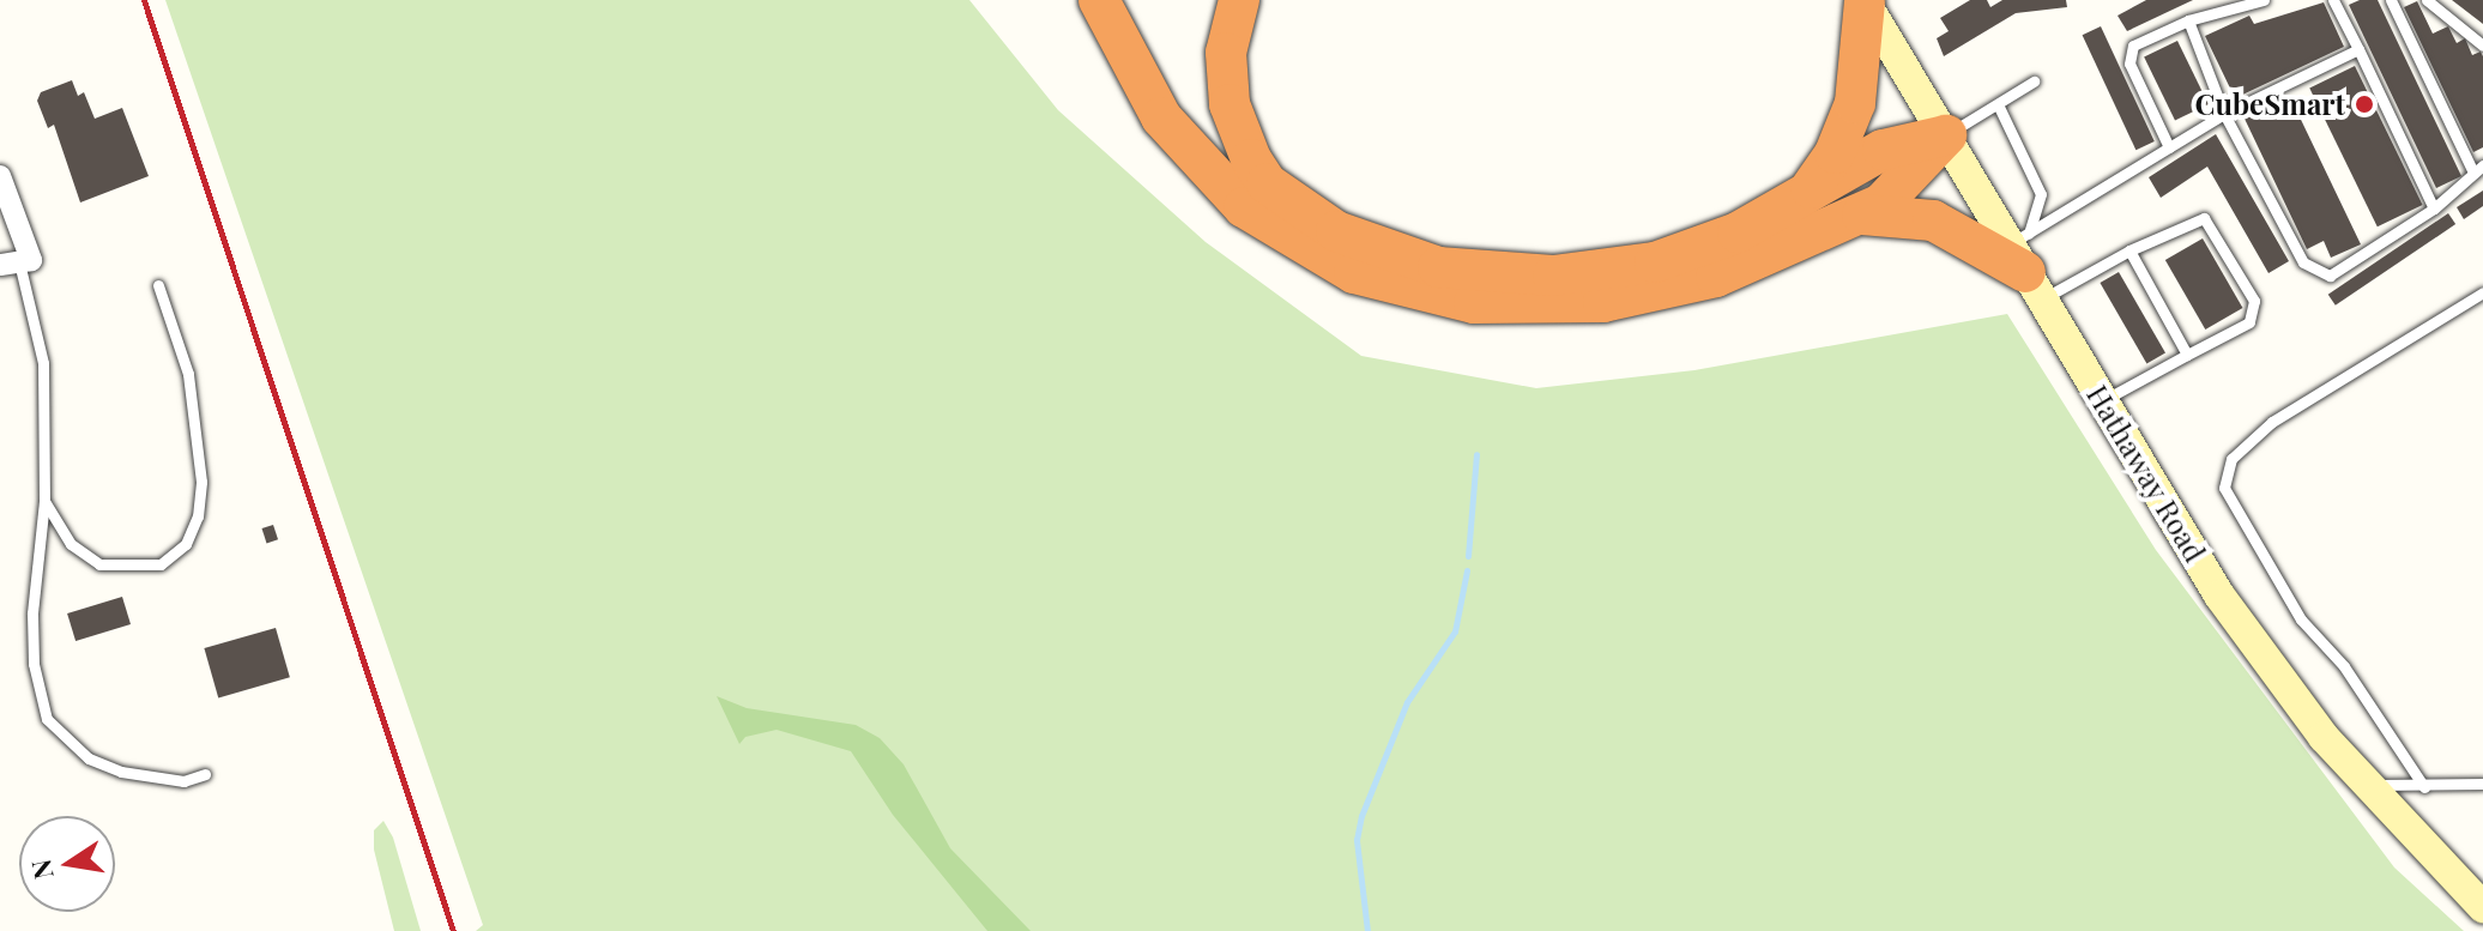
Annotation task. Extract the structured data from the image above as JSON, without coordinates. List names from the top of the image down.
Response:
{
  "streets": {
    "main road": ["Hathaway Road"]
  },
  "places": ["CubeSmart"],
  "north": "left"
}
